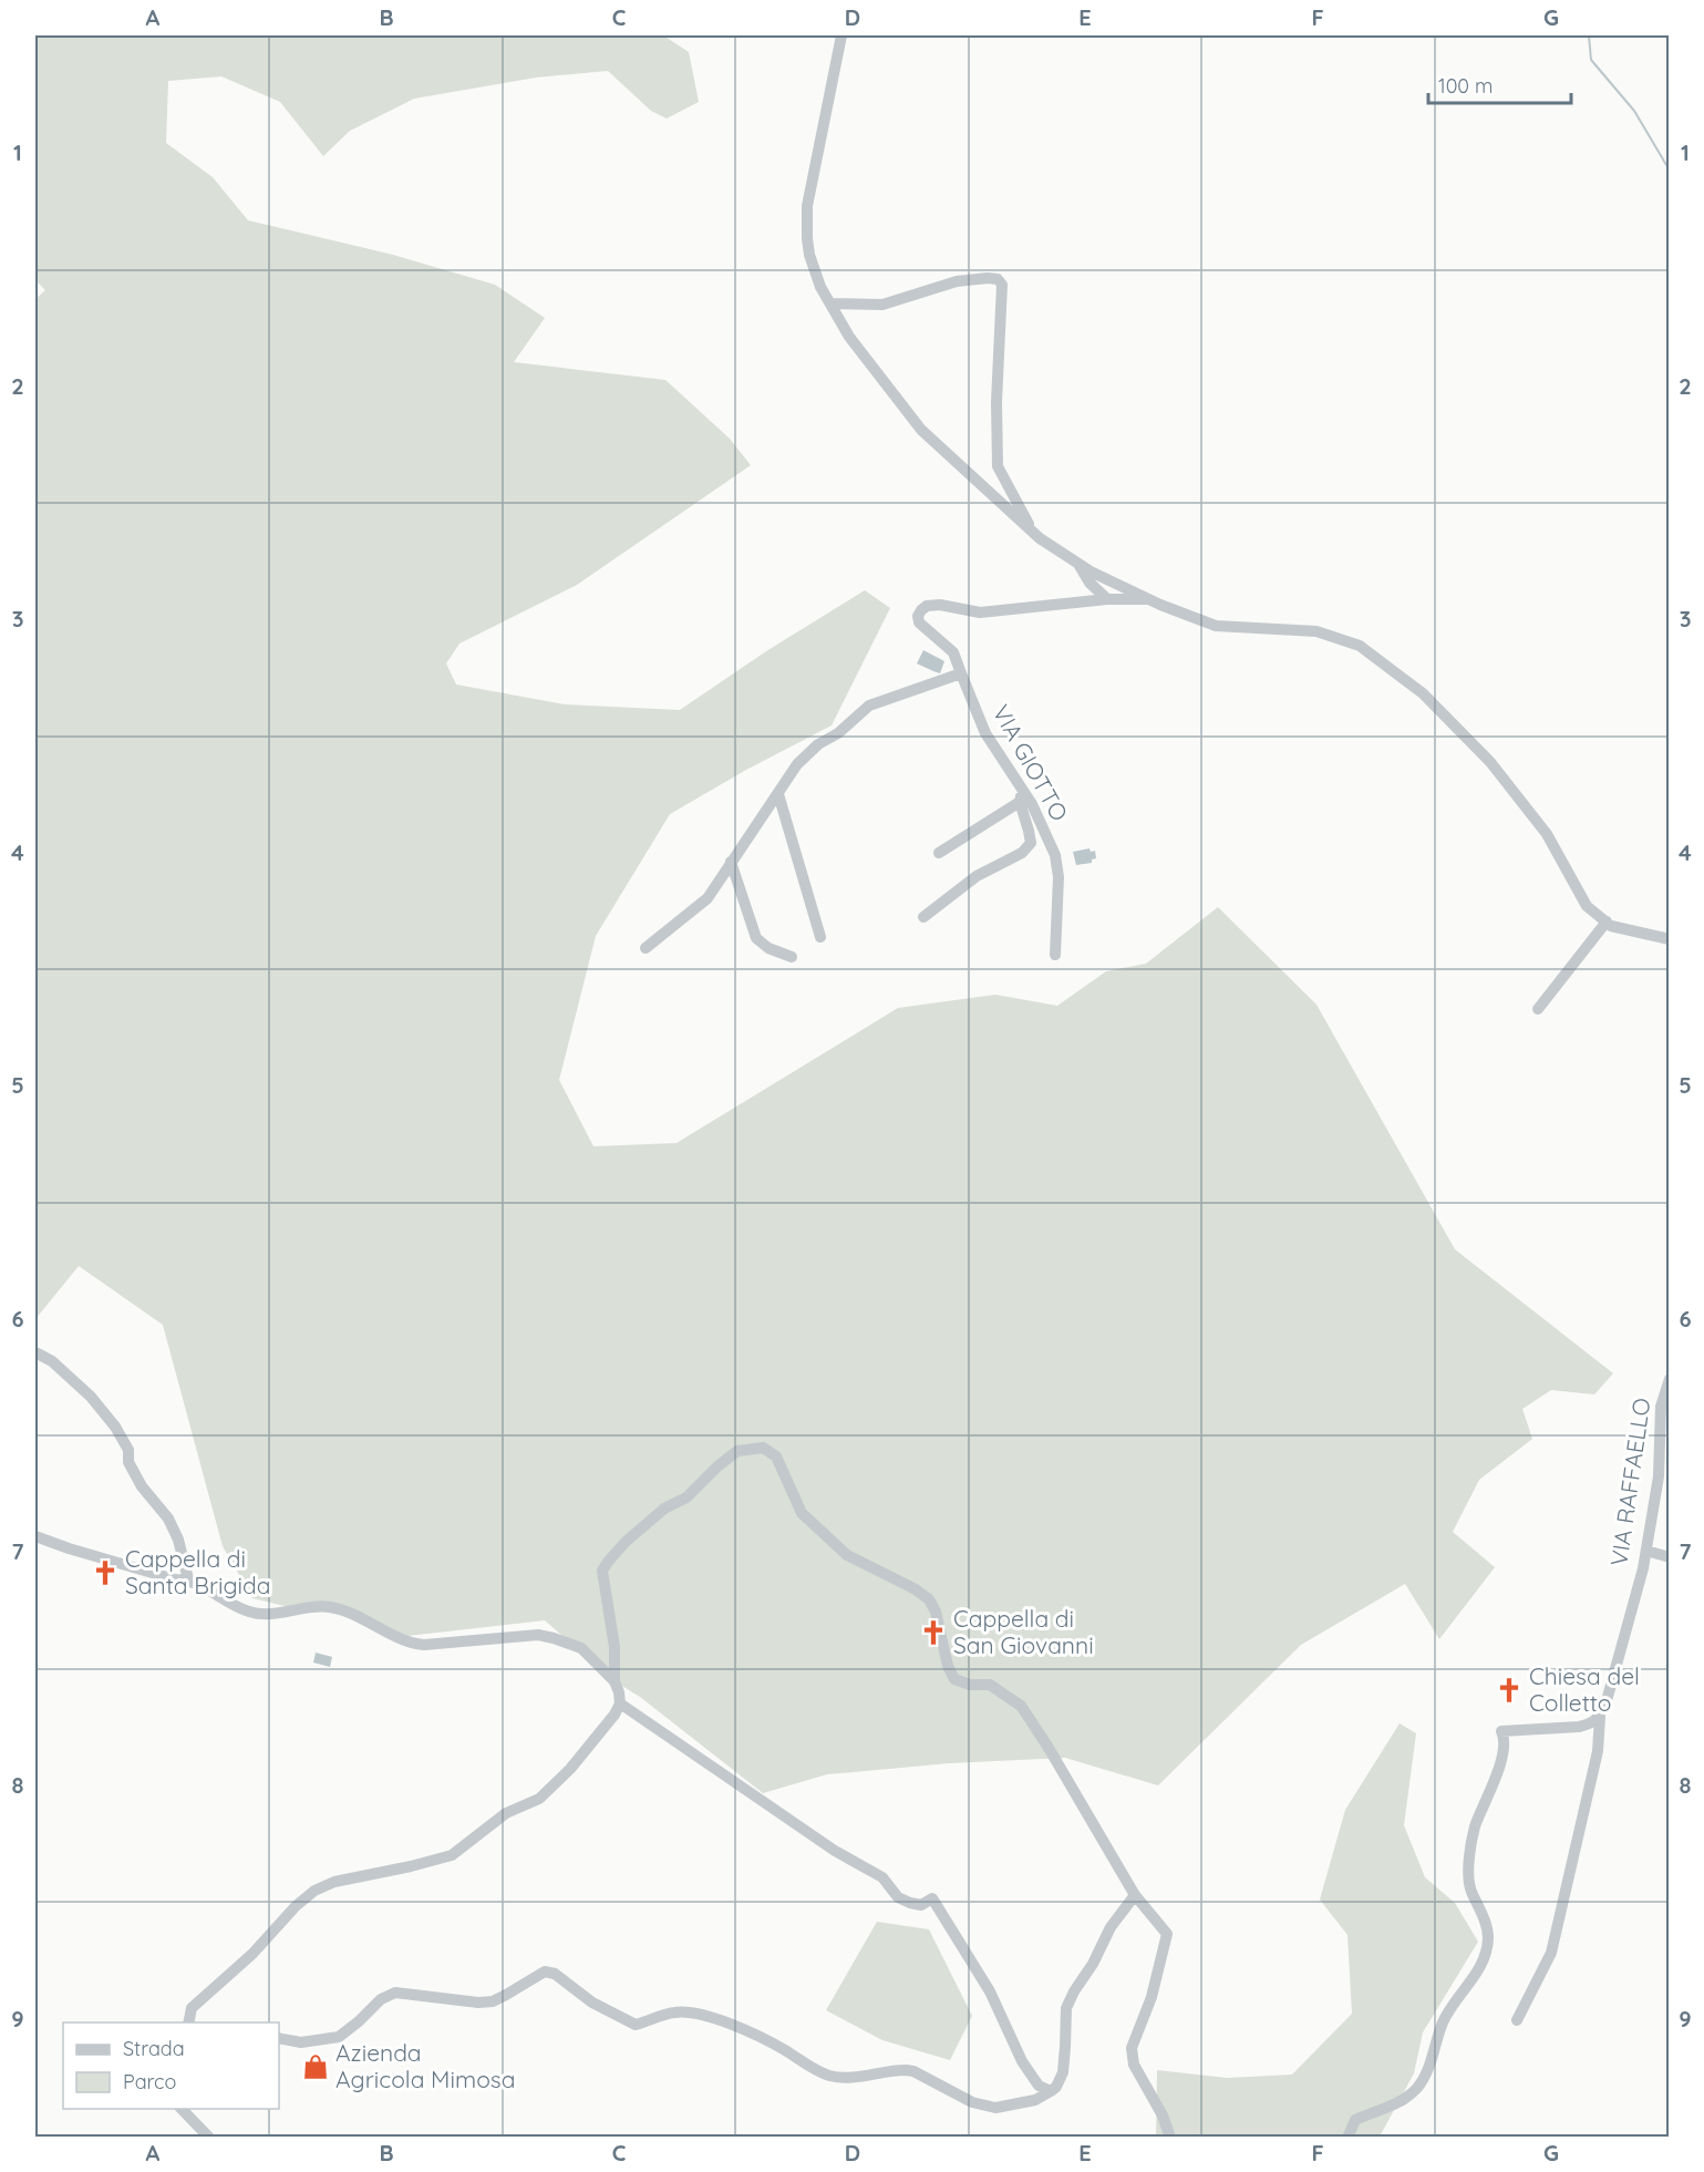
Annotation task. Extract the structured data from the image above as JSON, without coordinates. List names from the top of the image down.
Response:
{
  "streets": {
    "street": ["VIA GIOTTO", "VIA RAFFAELLO"]
  },
  "places": {
    "church": ["Cappella di Santa Brigida", "Cappella di San Giovanni", "Chiesa del Colletto"],
    "shop": ["Azienda Agricola Mimosa"]
  },
  "legend": ["Strada", "Parco"],
  "scale_bar": "100 m",
  "grid": {
    "columns": [
      "A",
      "B",
      "C",
      "D",
      "E",
      "F",
      "G"
    ],
    "rows": [
      "1",
      "2",
      "3",
      "4",
      "5",
      "6",
      "7",
      "8",
      "9"
    ]
  }
}
